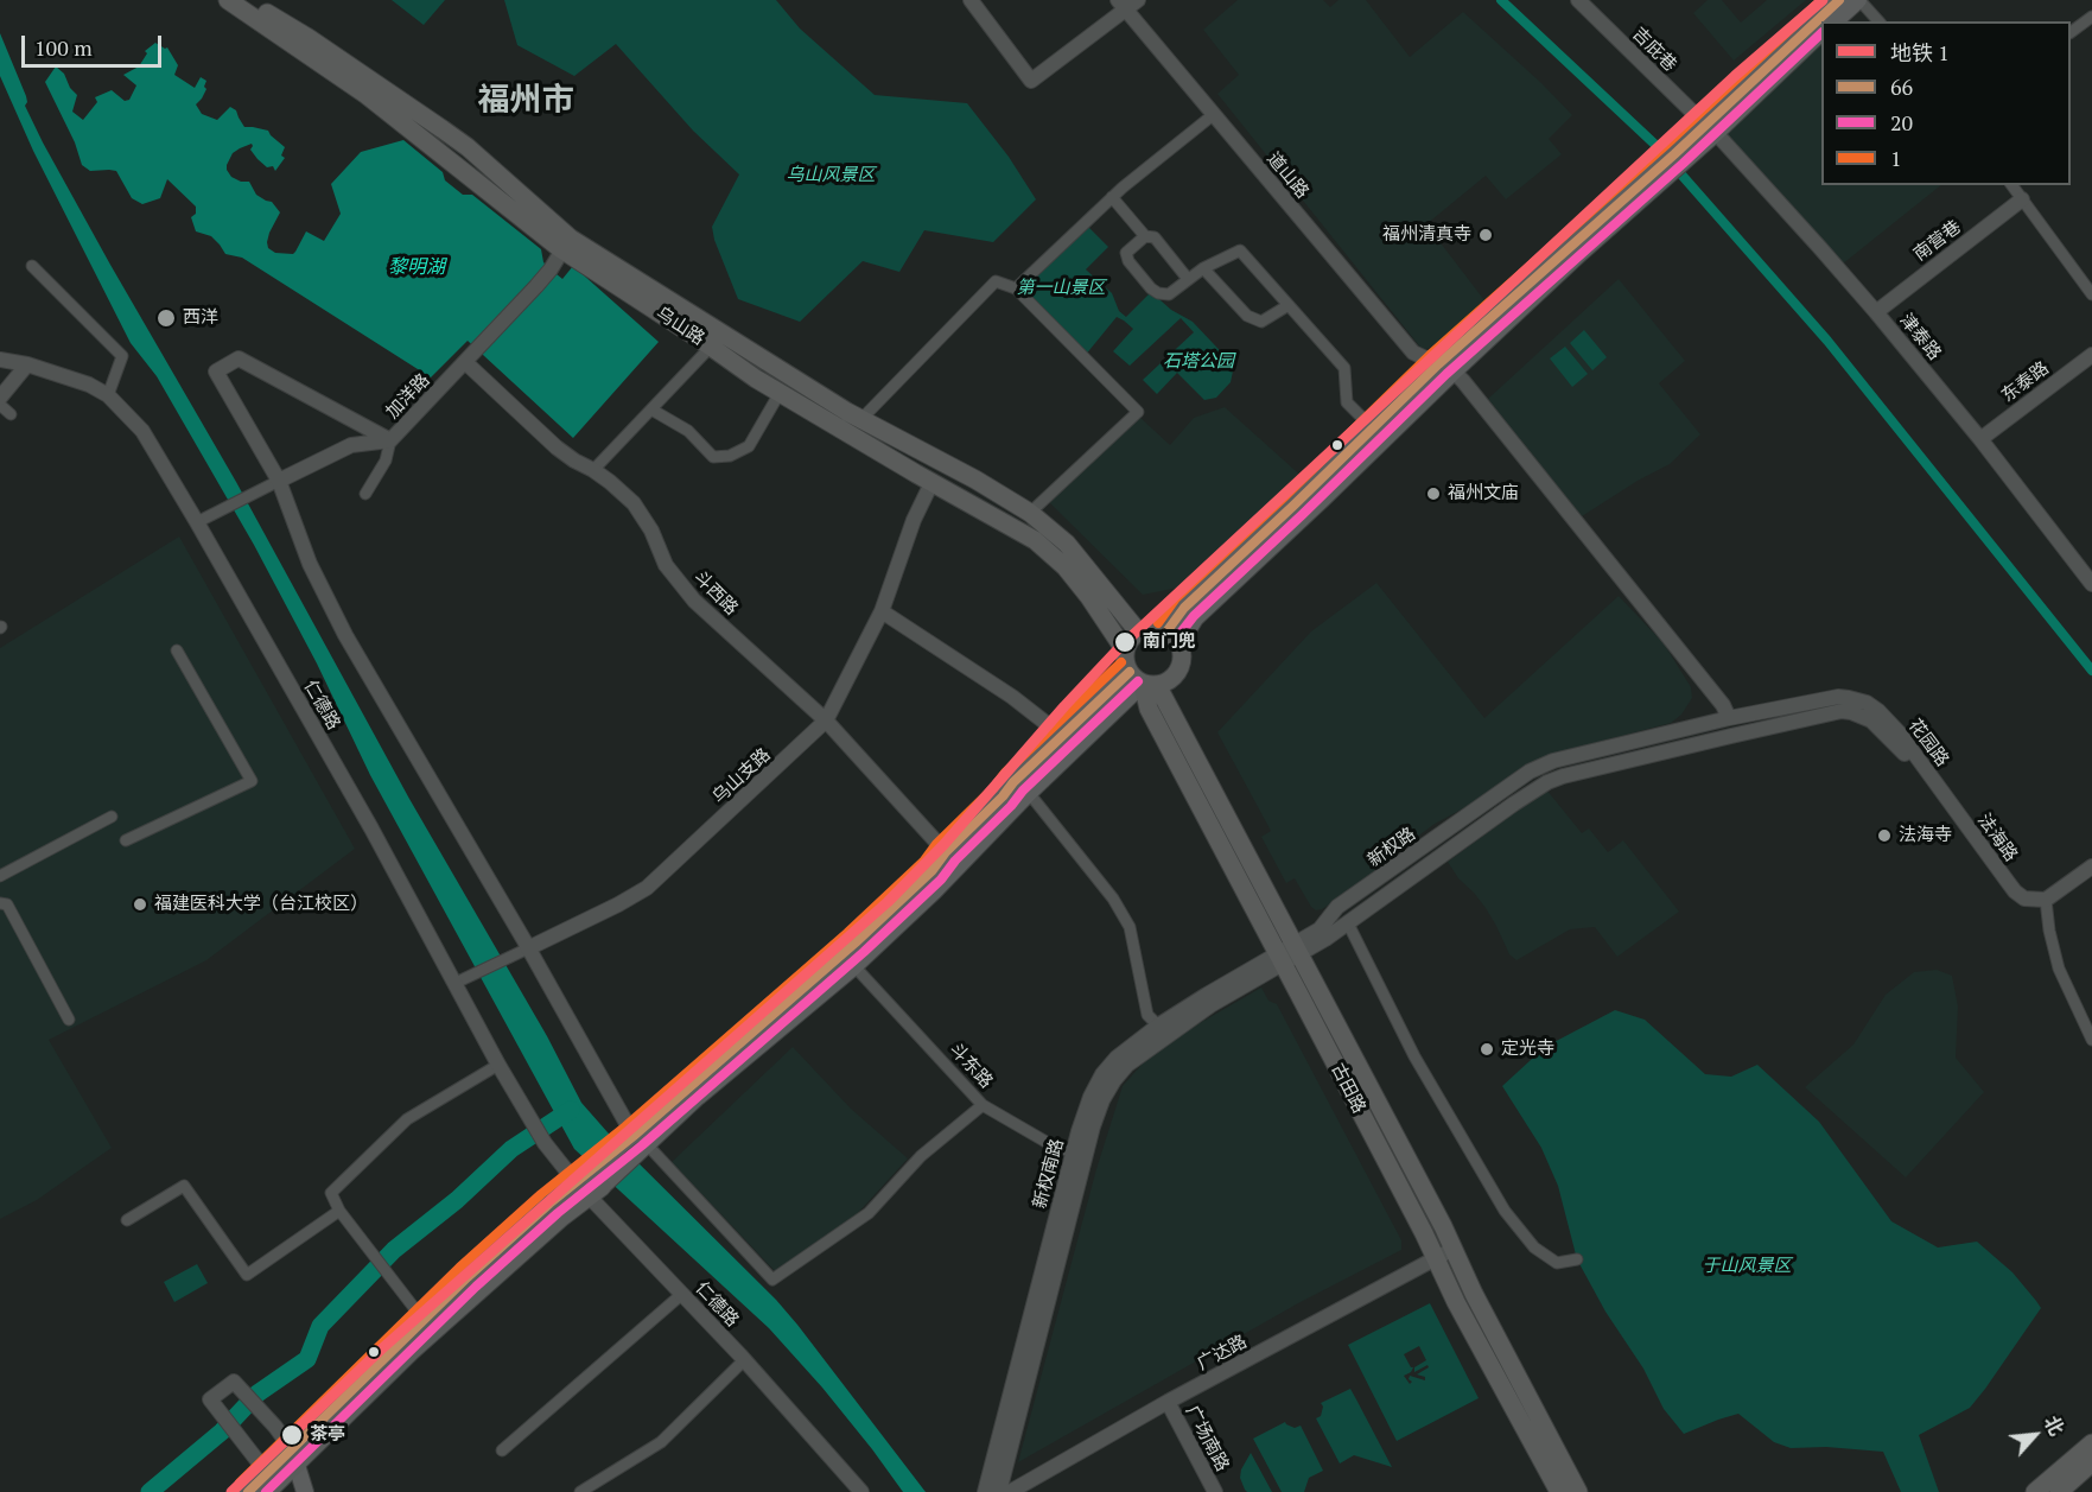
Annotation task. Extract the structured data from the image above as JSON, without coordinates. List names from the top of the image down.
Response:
{
  "streets": {
    "main road": ["乌山路", "古田路"],
    "street": [
      "吉庇巷",
      "道山路",
      "南营巷",
      "津泰路",
      "东泰路",
      "加洋路",
      "斗西路",
      "仁德路",
      "花园路",
      "乌山支路",
      "法海路",
      "新权路",
      "斗东路",
      "新权南路",
      "广达路",
      "广场南路"
    ]
  },
  "crossings": [
    ["吉庇巷", "津泰路"],
    ["道山路", "花园路"],
    ["南营巷", "津泰路"],
    ["乌山路", "加洋路"],
    ["乌山路", "乌山支路"],
    ["乌山路", "古田路"],
    ["津泰路", "东泰路"],
    ["加洋路", "斗西路"],
    ["加洋路", "仁德路"],
    ["斗西路", "乌山支路"],
    ["仁德路", "乌山支路"],
    ["花园路", "法海路"],
    ["花园路", "新权路"],
    ["新权路", "古田路"],
    ["新权路", "新权南路"],
    ["斗东路", "新权南路"],
    ["古田路", "新权南路"],
    ["古田路", "广达路"],
    ["广达路", "广场南路"]
  ],
  "districts": ["福州市"],
  "water": ["黎明湖"],
  "parks": [
    "乌山风景区",
    "第一山景区",
    "石塔公园",
    "于山风景区"
  ],
  "places": [
    "福州清真寺",
    "西洋",
    "福州文庙",
    "南门兜",
    "法海寺",
    "福建医科大学（台江校区）",
    "定光寺",
    "茶亭"
  ],
  "lines": [
    "metro line 1",
    "transit line 66",
    "transit line 1",
    "transit line 20"
  ],
  "legend": [
    "地铁 1",
    "66",
    "20",
    "1"
  ],
  "scale_bar": "100 m",
  "north": "top right"
}
